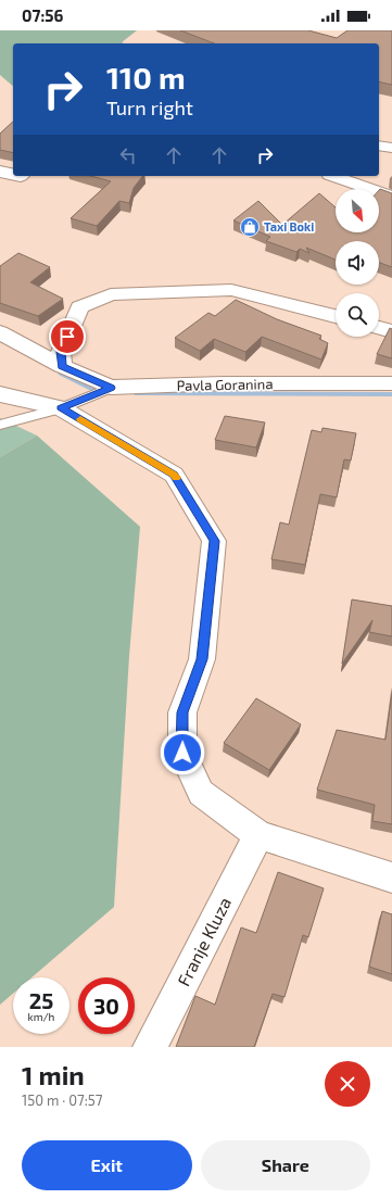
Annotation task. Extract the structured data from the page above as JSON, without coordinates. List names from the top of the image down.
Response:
{
  "streets": {
    "street": ["Pavla Goranina", "Franje Kluza"]
  },
  "places": {
    "shop": ["Taxi Boki"]
  },
  "north": "bottom right",
  "page": {
    "status": "07:56",
    "turn": ["110 m", "Turn right"],
    "speed": "25 km/h",
    "limit": "30",
    "heading": ["1 min", "150 m · 07:57"],
    "buttons": ["Exit", "Share"]
  }
}
